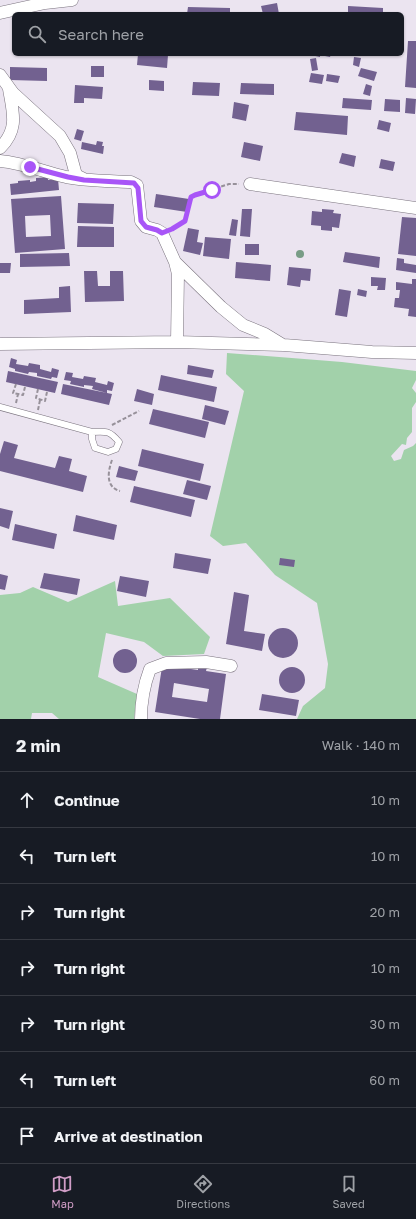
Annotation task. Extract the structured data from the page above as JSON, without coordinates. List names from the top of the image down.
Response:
{
  "page": {
    "search": "Search here",
    "heading": ["2 min", "Walk · 140 m"],
    "list": [
      ["Continue", "10 m"],
      ["Turn left", "10 m"],
      ["Turn right", "20 m"],
      ["Turn right", "10 m"],
      ["Turn right", "30 m"],
      ["Turn left", "60 m"],
      "Arrive at destination"
    ],
    "nav": ["Map", "Directions", "Saved"]
  }
}
